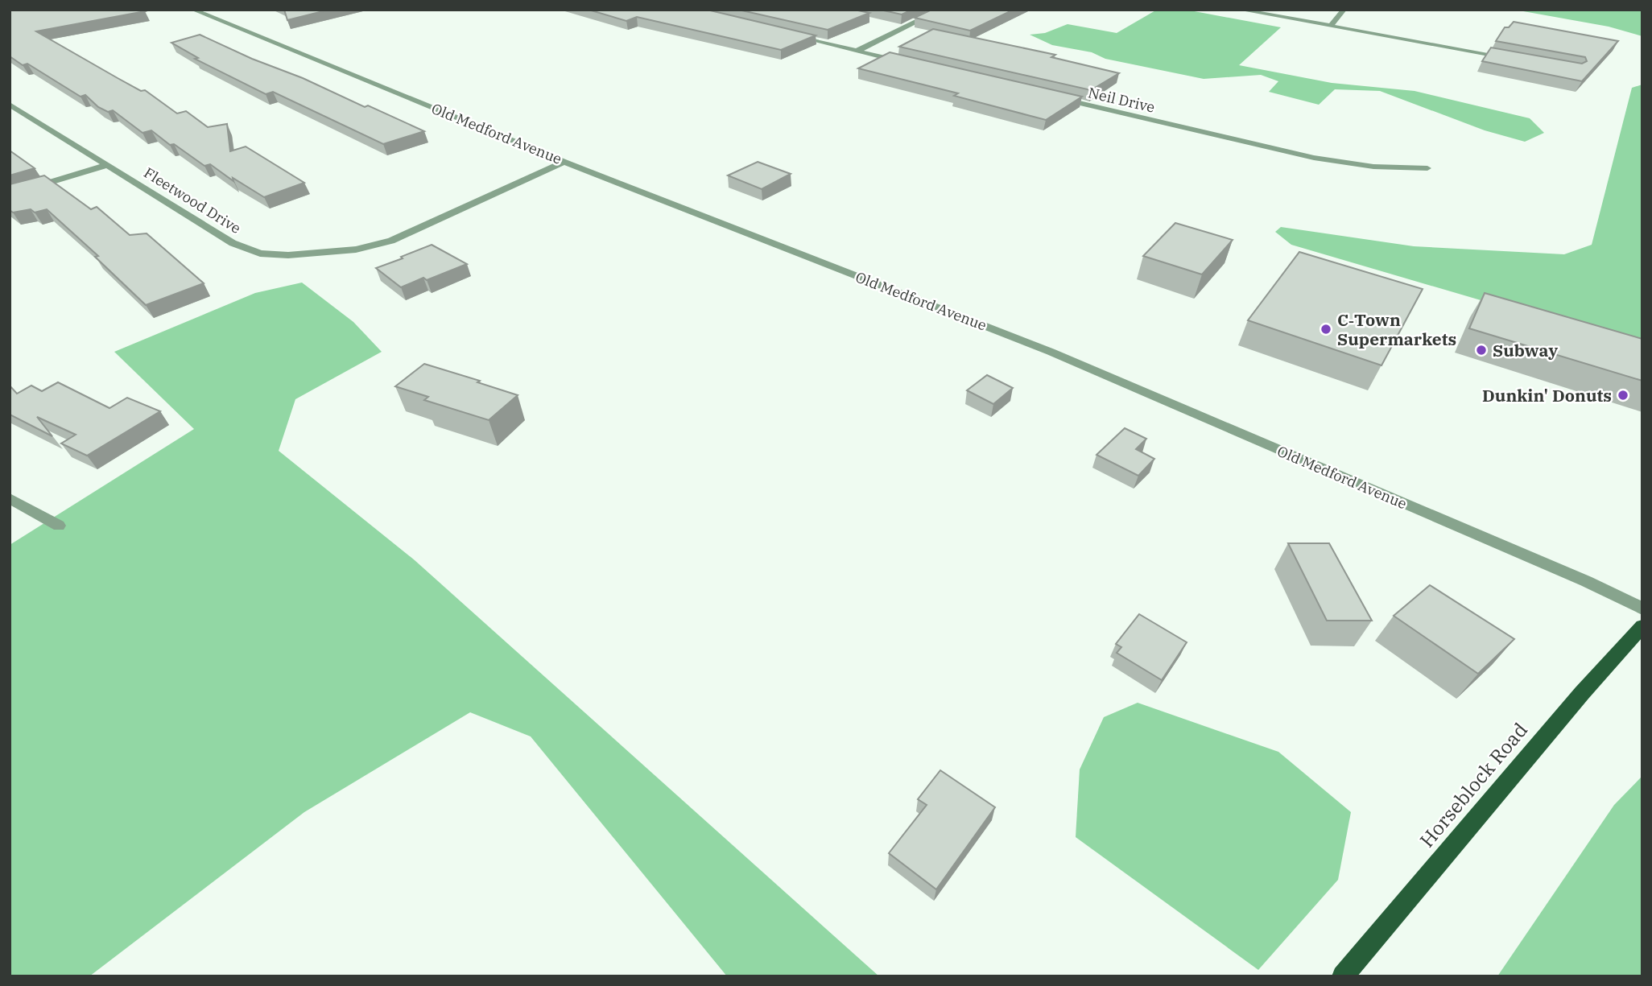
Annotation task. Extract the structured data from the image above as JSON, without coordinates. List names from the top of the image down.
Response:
{
  "streets": {
    "main road": ["Horseblock Road"],
    "street": ["Neil Drive", "Old Medford Avenue", "Fleetwood Drive"]
  },
  "crossings": [
    ["Old Medford Avenue", "Fleetwood Drive"]
  ],
  "places": ["C‑Town Supermarkets", "Subway", "Dunkin' Donuts"]
}
